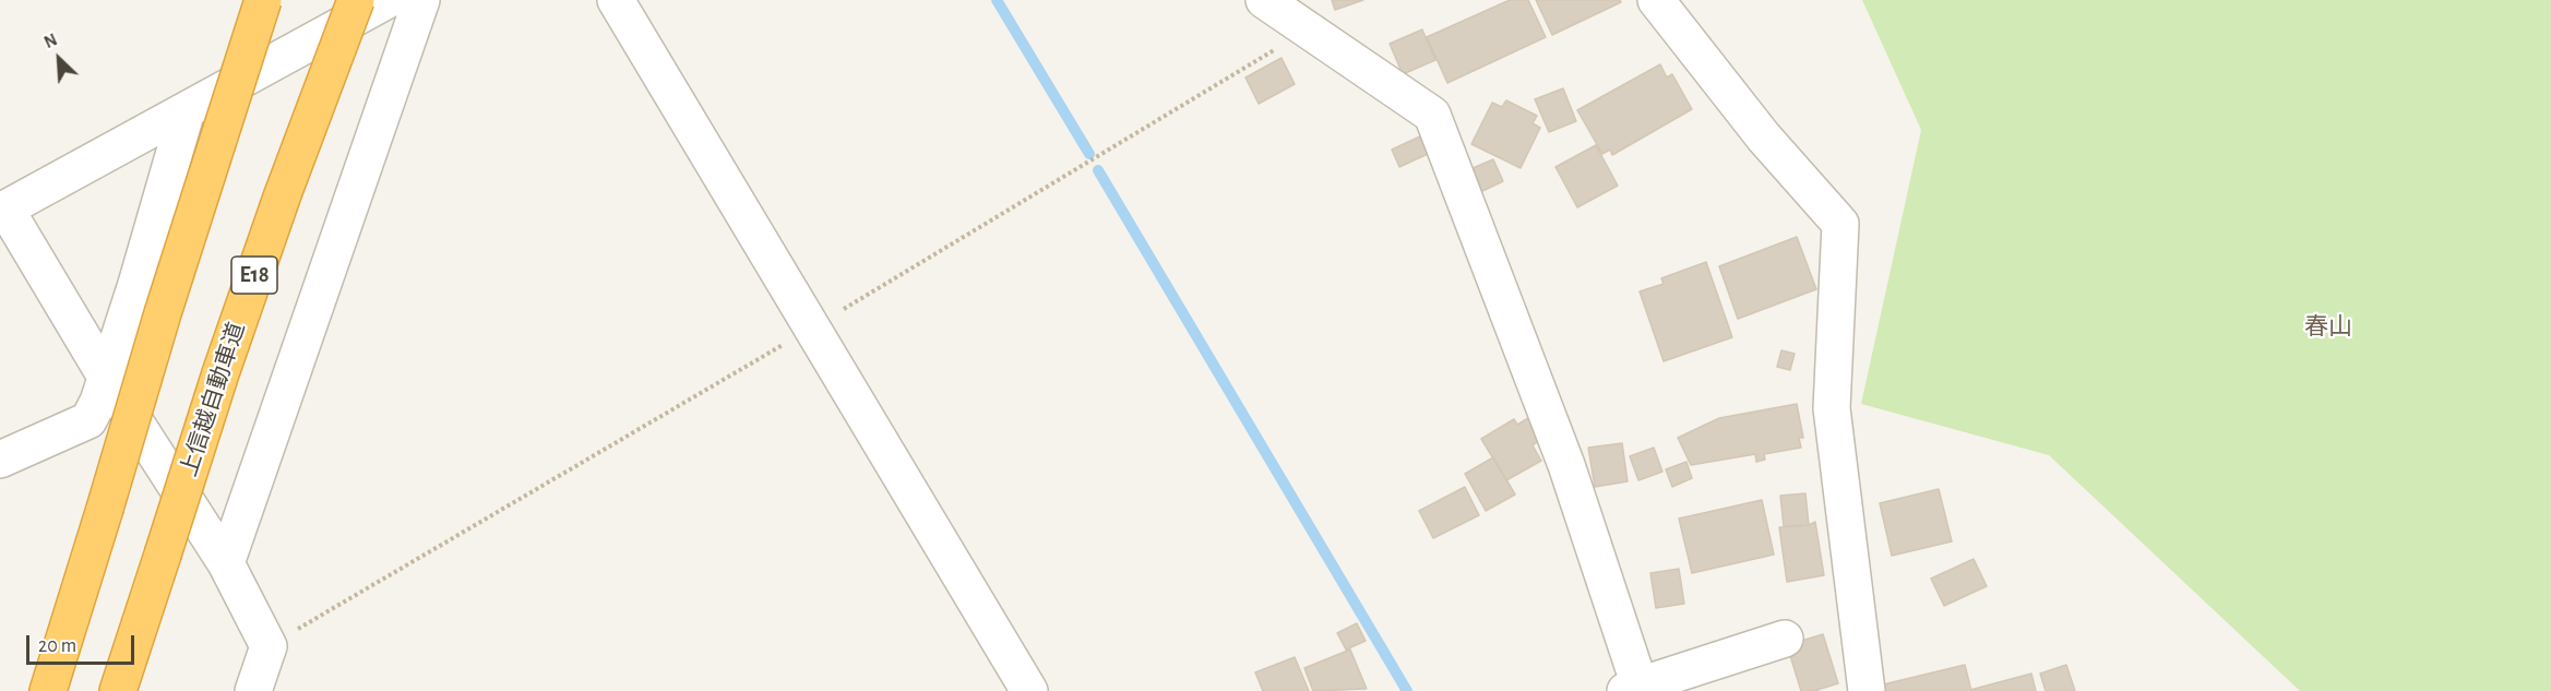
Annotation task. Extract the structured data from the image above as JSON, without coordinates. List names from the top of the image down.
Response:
{
  "streets": {
    "highway": ["E18", "上信越自動車道"]
  },
  "districts": ["春山"],
  "scale_bar": "20 m",
  "north": "top left"
}
